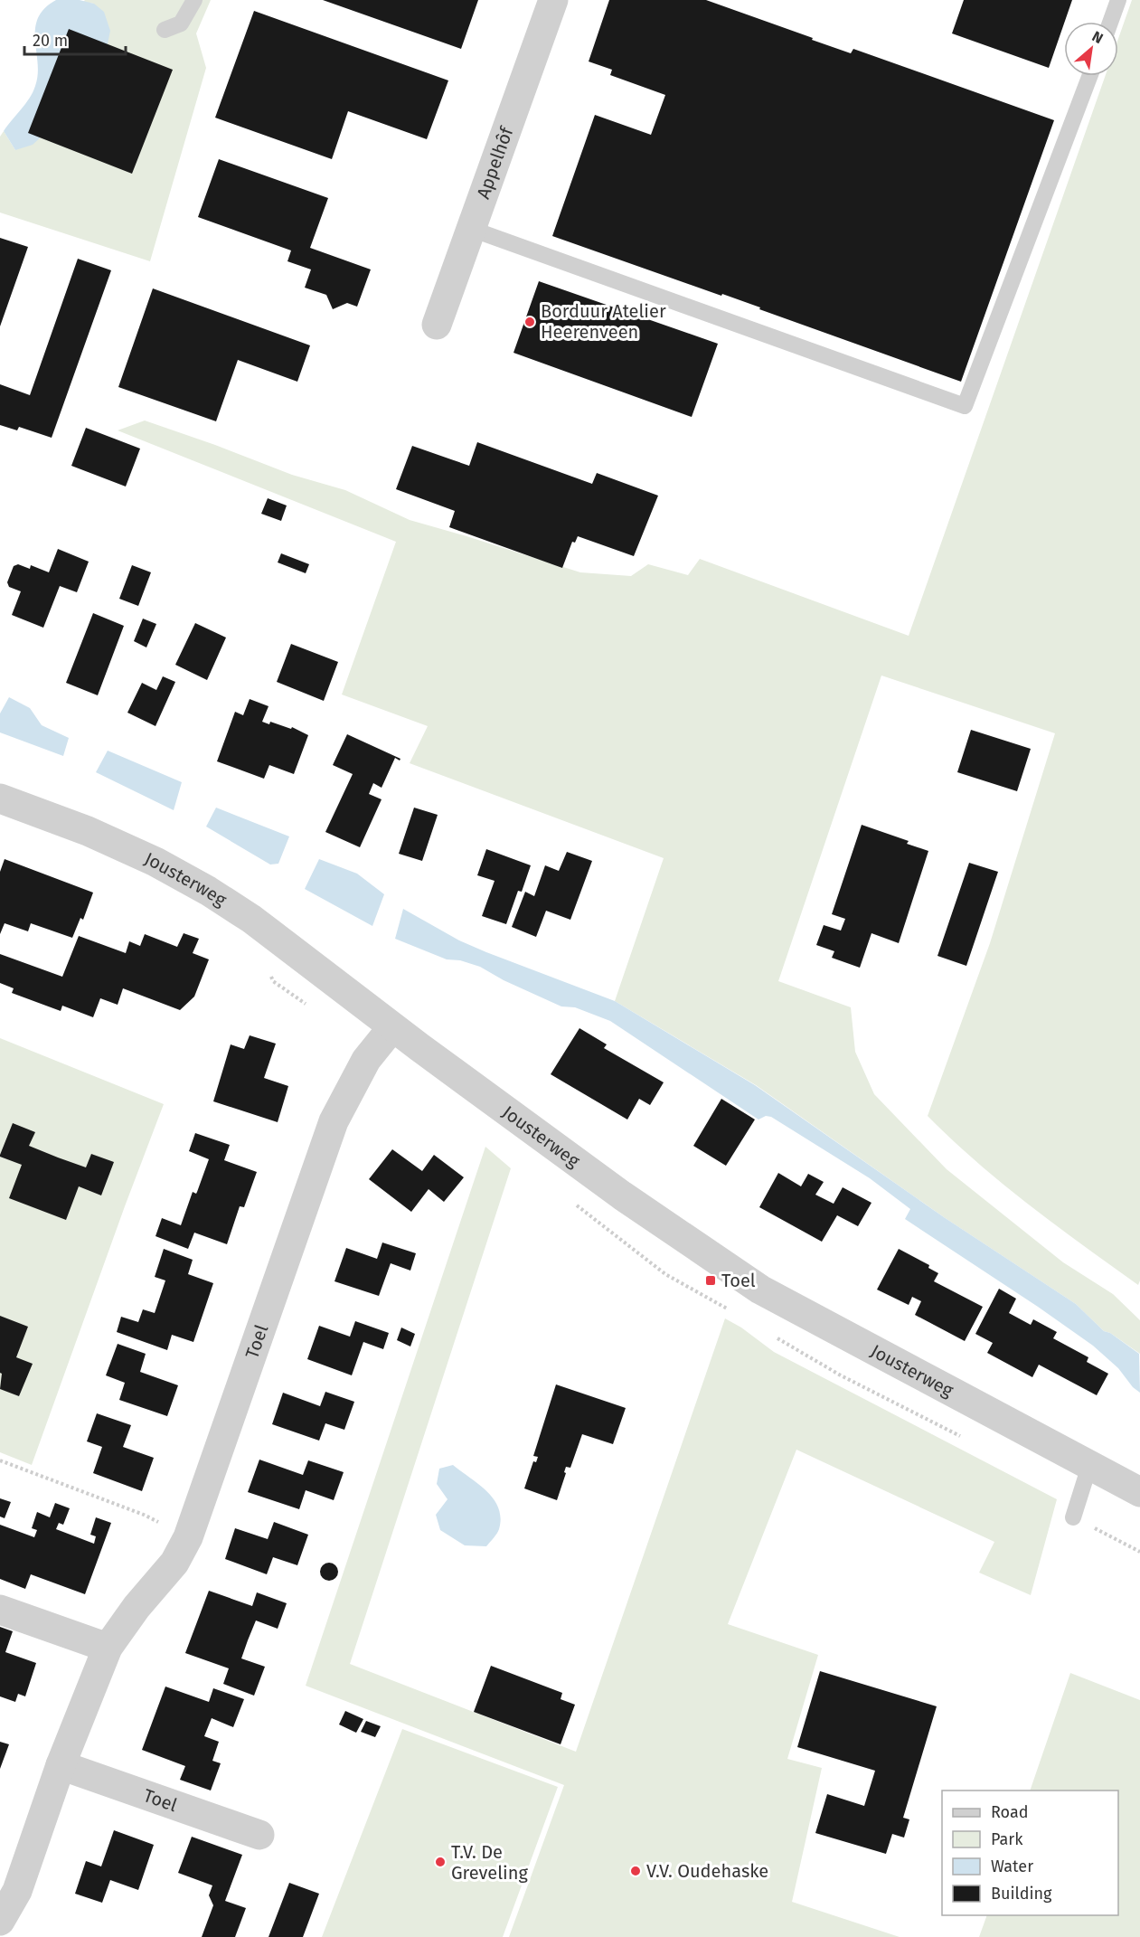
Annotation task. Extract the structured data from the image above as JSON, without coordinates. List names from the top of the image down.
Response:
{
  "streets": {
    "street": ["Appelhôf", "Jousterweg", "Toel"]
  },
  "crossings": [
    ["Jousterweg", "Toel"]
  ],
  "places": {
    "other": ["Borduur Atelier Heerenveen", "T.V. De Greveling", "V.V. Oudehaske"],
    "transit": ["Toel"]
  },
  "legend": [
    "Road",
    "Park",
    "Water",
    "Building"
  ],
  "scale_bar": "20 m",
  "north": "top right"
}
